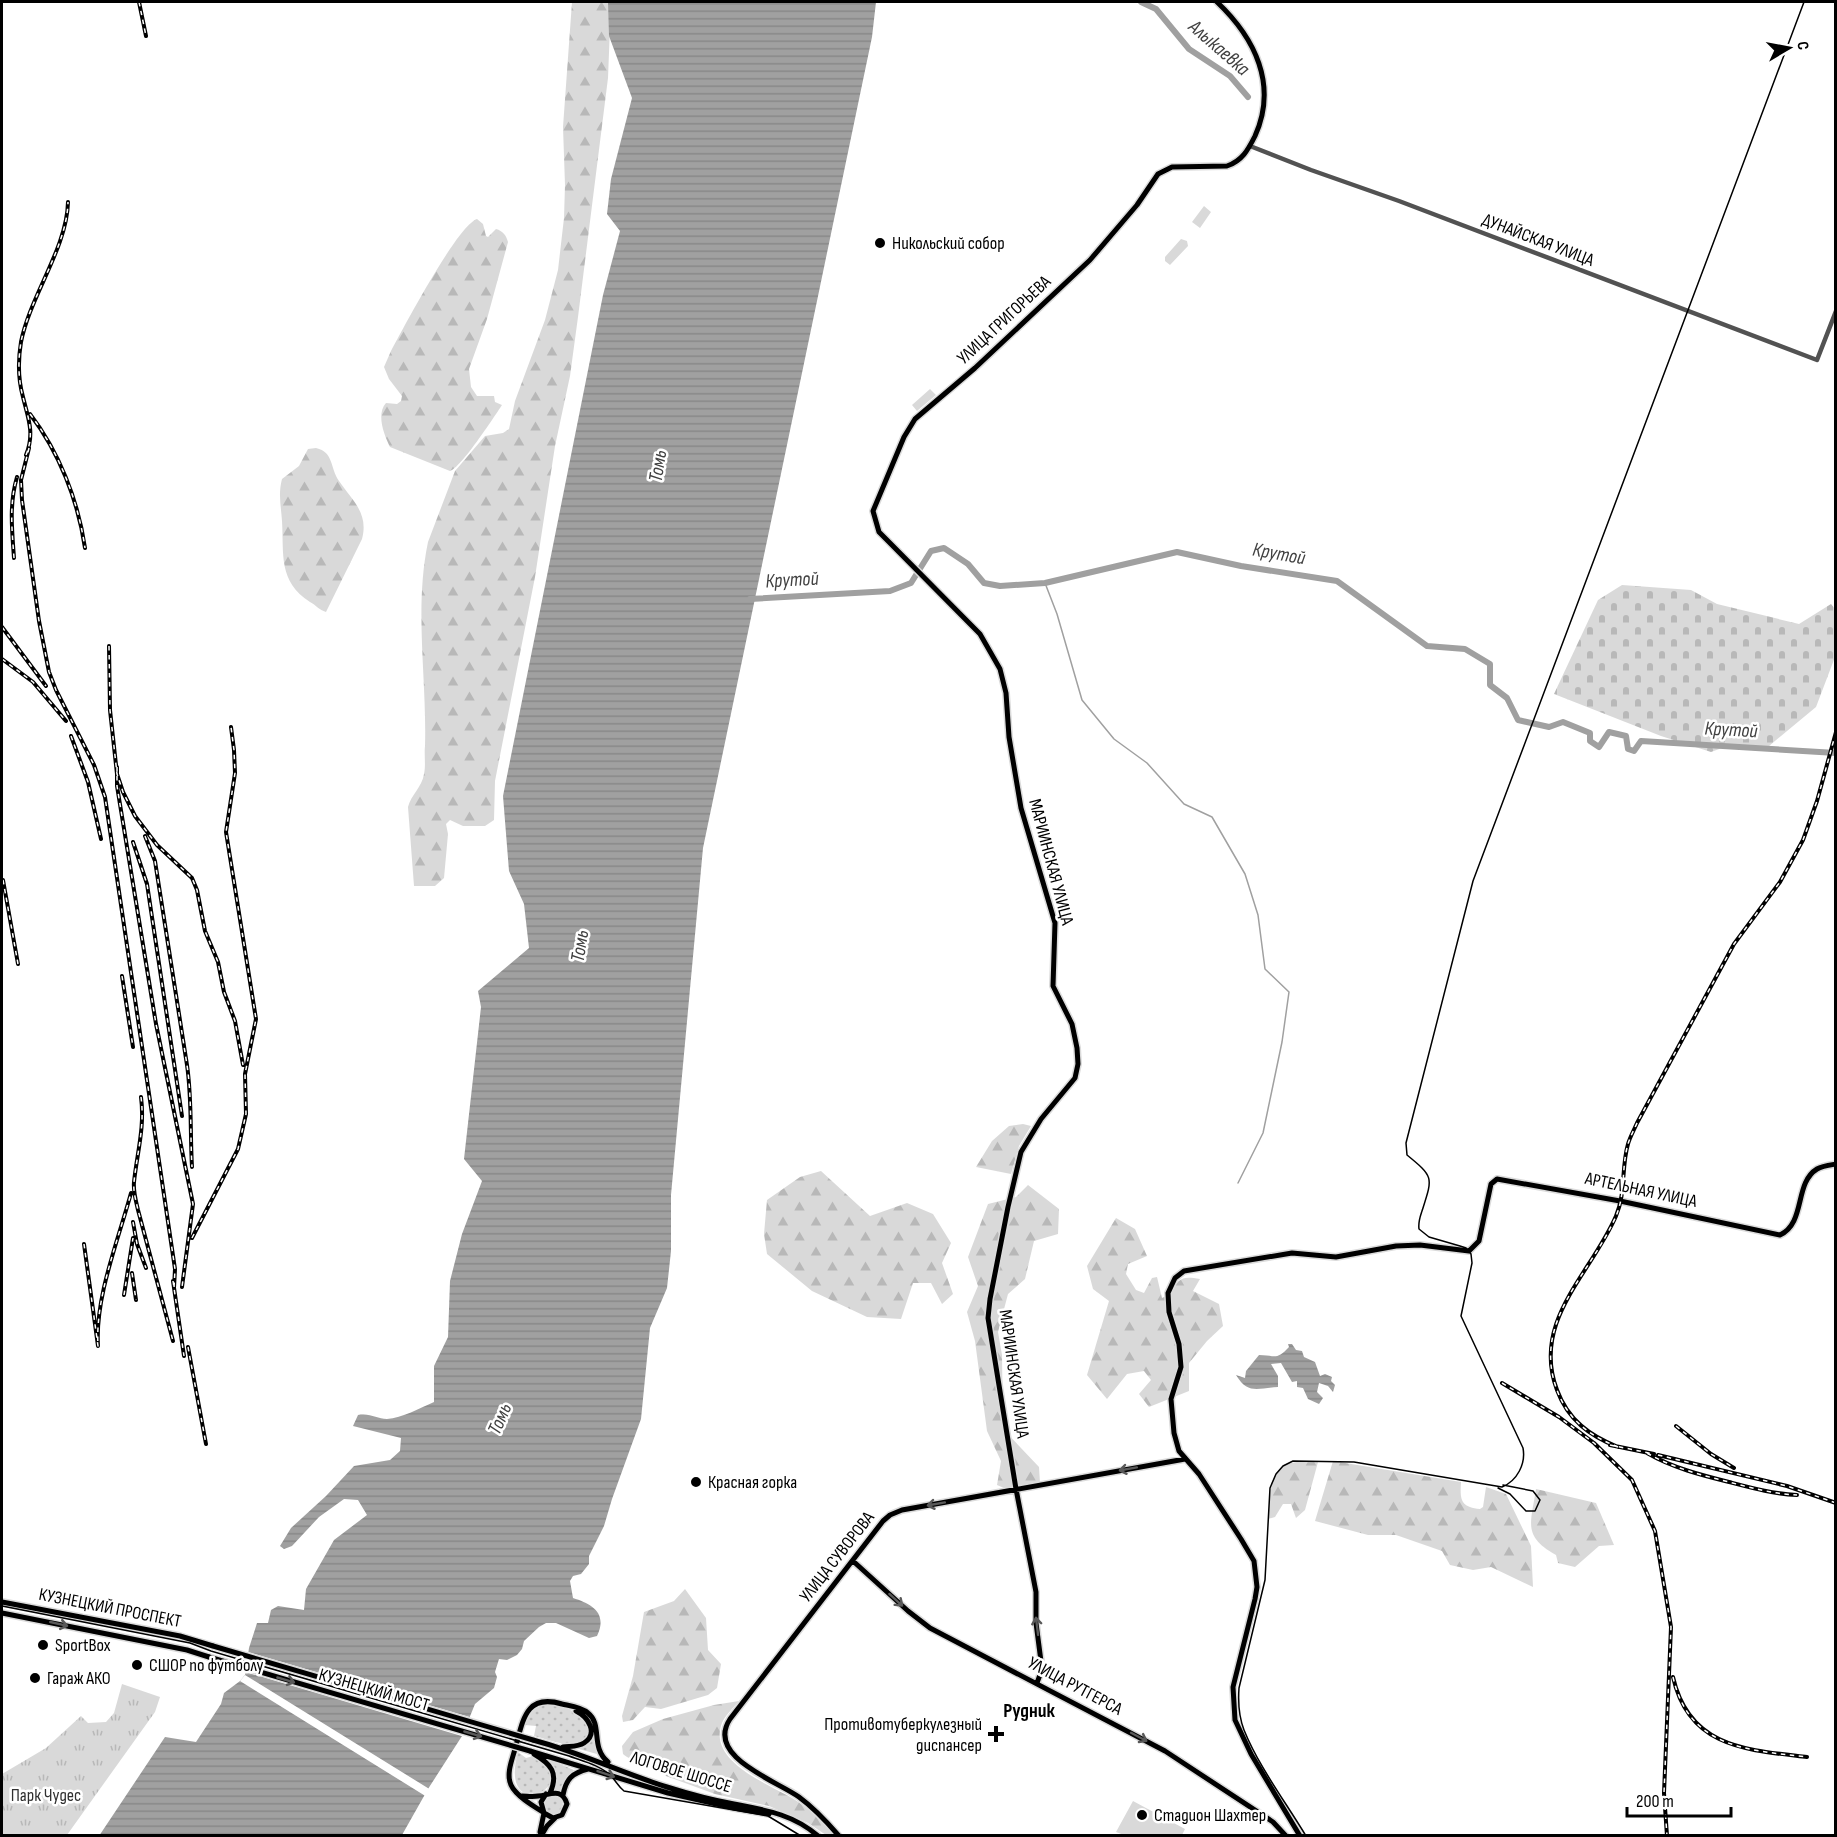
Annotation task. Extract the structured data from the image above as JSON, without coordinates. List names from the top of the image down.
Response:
{
  "streets": {
    "main road": [
      "УЛИЦА ГРИГОРЬЕВА",
      "МАРИИНСКАЯ УЛИЦА",
      "АРТЕЛЬНАЯ УЛИЦА",
      "УЛИЦА СУВОРОВА",
      "КУЗНЕЦКИЙ ПРОСПЕКТ",
      "УЛИЦА РУТГЕРСА",
      "КУЗНЕЦКИЙ МОСТ",
      "ЛОГОВОЕ ШОССЕ"
    ],
    "street": ["ДУНАЙСКАЯ УЛИЦА"]
  },
  "crossings": [
    ["ДУНАЙСКАЯ УЛИЦА", "УЛИЦА ГРИГОРЬЕВА"],
    ["УЛИЦА ГРИГОРЬЕВА", "МАРИИНСКАЯ УЛИЦА"],
    ["МАРИИНСКАЯ УЛИЦА", "УЛИЦА СУВОРОВА"],
    ["МАРИИНСКАЯ УЛИЦА", "УЛИЦА РУТГЕРСА"],
    ["УЛИЦА СУВОРОВА", "УЛИЦА РУТГЕРСА"],
    ["КУЗНЕЦКИЙ ПРОСПЕКТ", "КУЗНЕЦКИЙ МОСТ"],
    ["КУЗНЕЦКИЙ МОСТ", "ЛОГОВОЕ ШОССЕ"]
  ],
  "one_way": ["УЛИЦА СУВОРОВА", "УЛИЦА РУТГЕРСА"],
  "districts": ["Рудник"],
  "water": ["Алыкаевка", "Томь", "Крутой"],
  "parks": ["Парк Чудес"],
  "places": {
    "other": [
      "Никольский собор",
      "Красная горка",
      "SportBox",
      "СШОР по футболу",
      "Гараж АКО",
      "Стадион Шахтер"
    ],
    "health": ["Противотуберкулезный диспансер"]
  },
  "scale_bar": "200 m",
  "north": "right"
}
